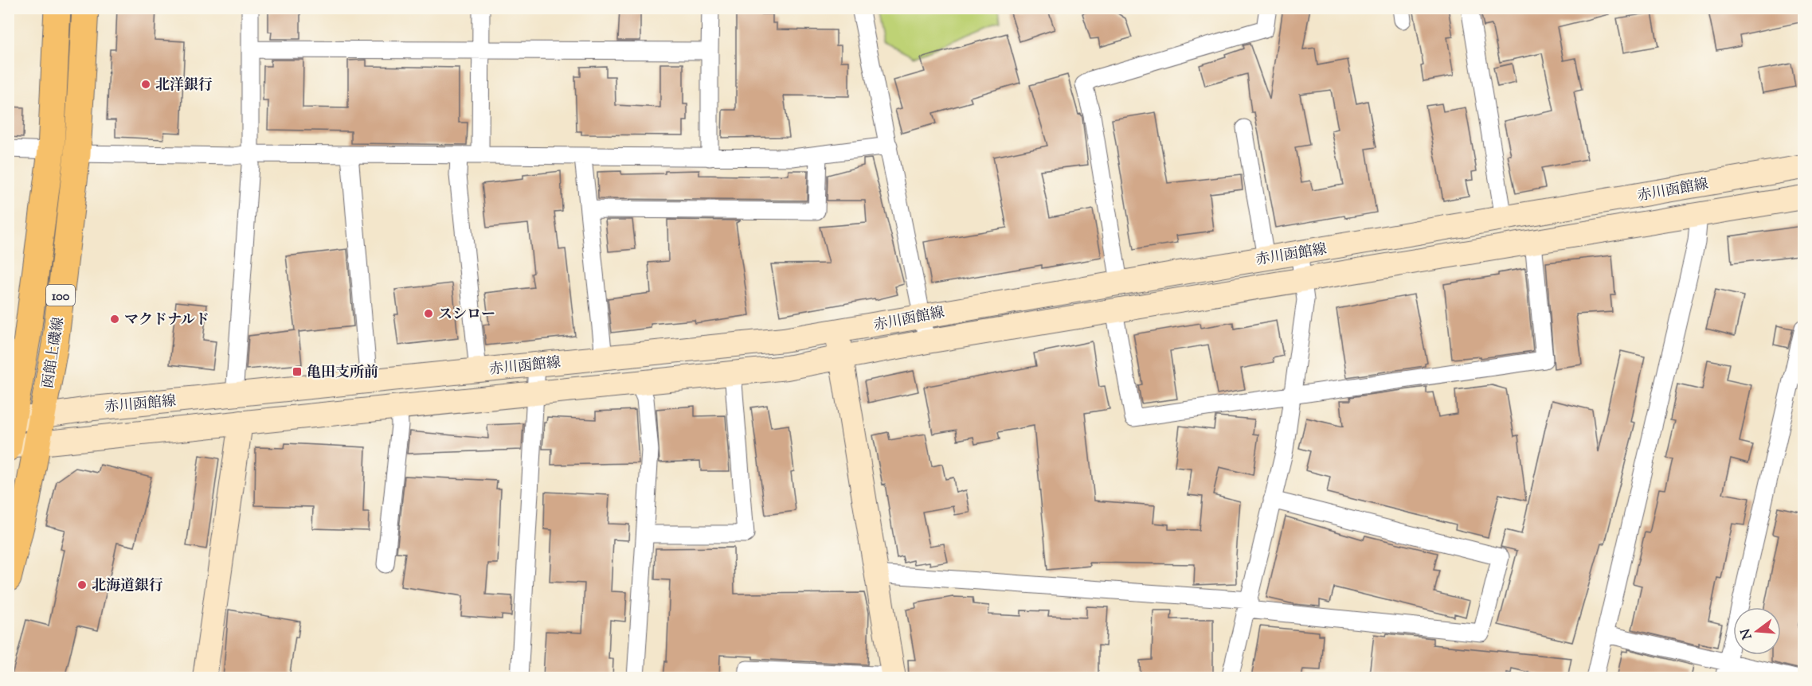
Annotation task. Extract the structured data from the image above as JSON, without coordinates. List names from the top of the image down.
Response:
{
  "streets": {
    "main road": ["赤川函館線", "100", "函館上磯線"]
  },
  "crossings": [
    ["赤川函館線", "函館上磯線"]
  ],
  "places": {
    "other": [
      "北洋銀行",
      "スシロー",
      "マクドナルド",
      "北海道銀行"
    ],
    "transit": ["亀田支所前"]
  },
  "north": "left"
}
